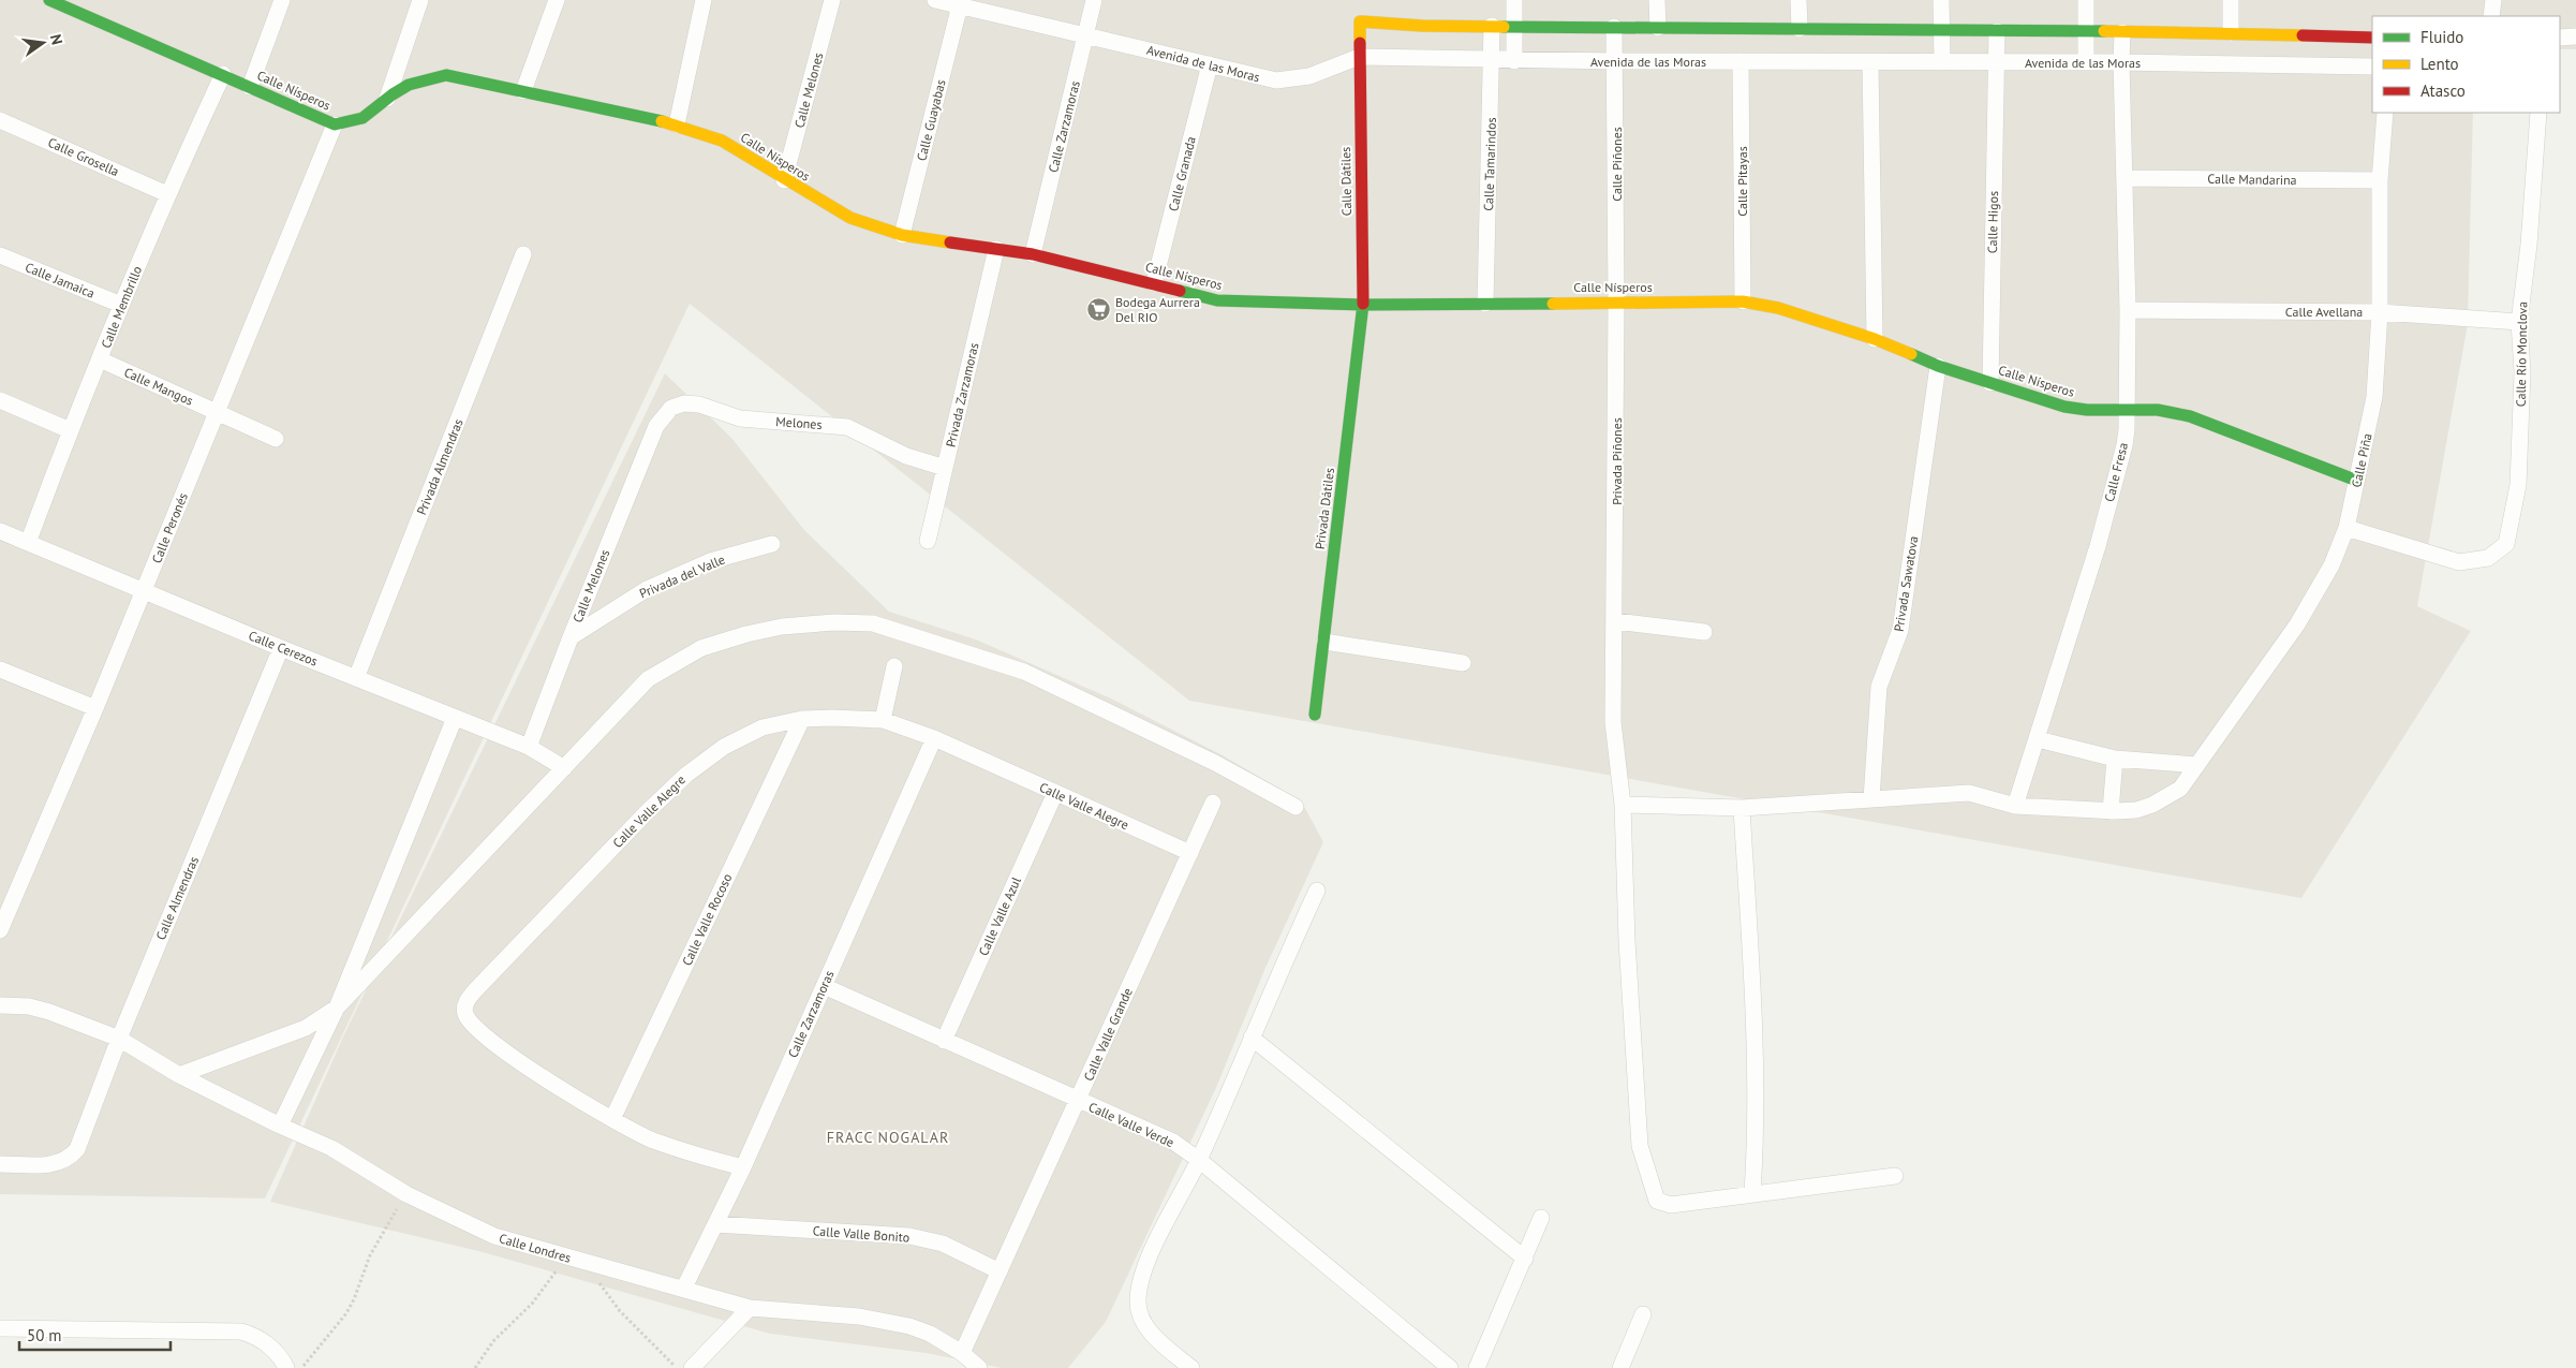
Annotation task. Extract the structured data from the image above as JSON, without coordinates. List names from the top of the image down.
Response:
{
  "streets": {
    "street": [
      "Avenida de las Moras",
      "Calle Nísperos",
      "Calle Melones",
      "Calle Guayabas",
      "Calle Zarzamoras",
      "Calle Grosella",
      "Calle Tamarindos",
      "Calle Piñones",
      "Calle Granada",
      "Calle Mandarina",
      "Calle Dátiles",
      "Calle Pitayas",
      "Calle Higos",
      "Calle Jamaica",
      "Calle Membrillo",
      "Calle Avellana",
      "Calle Río Monclova",
      "Calle Mangos",
      "Privada Zarzamoras",
      "Melones",
      "Calle Piña",
      "Privada Piñones",
      "Privada Almendras",
      "Calle Fresa",
      "Privada Dátiles",
      "Calle Peronés",
      "Privada del Valle",
      "Privada Sawatova",
      "Calle Cerezos",
      "Calle Valle Alegre",
      "Calle Almendras",
      "Calle Valle Azul",
      "Calle Valle Rocoso",
      "Calle Valle Grande",
      "Calle Valle Verde",
      "Calle Valle Bonito",
      "Calle Londres"
    ]
  },
  "crossings": [
    ["Avenida de las Moras", "Calle Guayabas"],
    ["Avenida de las Moras", "Calle Zarzamoras"],
    ["Avenida de las Moras", "Calle Tamarindos"],
    ["Avenida de las Moras", "Calle Piñones"],
    ["Avenida de las Moras", "Calle Granada"],
    ["Avenida de las Moras", "Calle Dátiles"],
    ["Avenida de las Moras", "Calle Pitayas"],
    ["Avenida de las Moras", "Calle Higos"],
    ["Avenida de las Moras", "Calle Fresa"],
    ["Calle Nísperos", "Calle Melones"],
    ["Calle Nísperos", "Calle Guayabas"],
    ["Calle Nísperos", "Calle Zarzamoras"],
    ["Calle Nísperos", "Calle Tamarindos"],
    ["Calle Nísperos", "Calle Piñones"],
    ["Calle Nísperos", "Calle Granada"],
    ["Calle Nísperos", "Calle Dátiles"],
    ["Calle Nísperos", "Calle Pitayas"],
    ["Calle Nísperos", "Calle Higos"],
    ["Calle Nísperos", "Calle Membrillo"],
    ["Calle Nísperos", "Privada Zarzamoras"],
    ["Calle Nísperos", "Calle Piña"],
    ["Calle Nísperos", "Privada Piñones"],
    ["Calle Nísperos", "Calle Fresa"],
    ["Calle Nísperos", "Privada Dátiles"],
    ["Calle Nísperos", "Calle Peronés"],
    ["Calle Nísperos", "Privada Sawatova"],
    ["Calle Melones", "Melones"],
    ["Calle Melones", "Privada del Valle"],
    ["Calle Melones", "Calle Cerezos"],
    ["Calle Zarzamoras", "Calle Valle Alegre"],
    ["Calle Zarzamoras", "Calle Valle Verde"],
    ["Calle Zarzamoras", "Calle Valle Bonito"],
    ["Calle Zarzamoras", "Calle Londres"],
    ["Calle Grosella", "Calle Membrillo"],
    ["Calle Tamarindos", "Calle Dátiles"],
    ["Calle Piñones", "Privada Piñones"],
    ["Calle Mandarina", "Calle Piña"],
    ["Calle Mandarina", "Calle Fresa"],
    ["Calle Dátiles", "Privada Dátiles"],
    ["Calle Jamaica", "Calle Membrillo"],
    ["Calle Membrillo", "Calle Mangos"],
    ["Calle Membrillo", "Calle Cerezos"],
    ["Calle Avellana", "Calle Río Monclova"],
    ["Calle Avellana", "Calle Piña"],
    ["Calle Avellana", "Calle Fresa"],
    ["Calle Río Monclova", "Calle Piña"],
    ["Calle Mangos", "Calle Peronés"],
    ["Privada Zarzamoras", "Melones"],
    ["Calle Piña", "Privada Piñones"],
    ["Calle Piña", "Calle Fresa"],
    ["Calle Piña", "Privada Sawatova"],
    ["Privada Almendras", "Calle Cerezos"],
    ["Calle Peronés", "Calle Cerezos"],
    ["Calle Cerezos", "Calle Almendras"],
    ["Calle Valle Alegre", "Calle Valle Azul"],
    ["Calle Valle Alegre", "Calle Valle Rocoso"],
    ["Calle Valle Alegre", "Calle Valle Grande"],
    ["Calle Almendras", "Calle Londres"],
    ["Calle Valle Azul", "Calle Valle Verde"],
    ["Calle Valle Grande", "Calle Valle Verde"],
    ["Calle Valle Grande", "Calle Valle Bonito"],
    ["Calle Valle Grande", "Calle Londres"]
  ],
  "districts": ["FRACC NOGALAR"],
  "places": {
    "supermarket": ["Bodega Aurrera Del RIO"]
  },
  "legend": ["Fluido", "Lento", "Atasco"],
  "scale_bar": "50 m",
  "north": "right"
}
